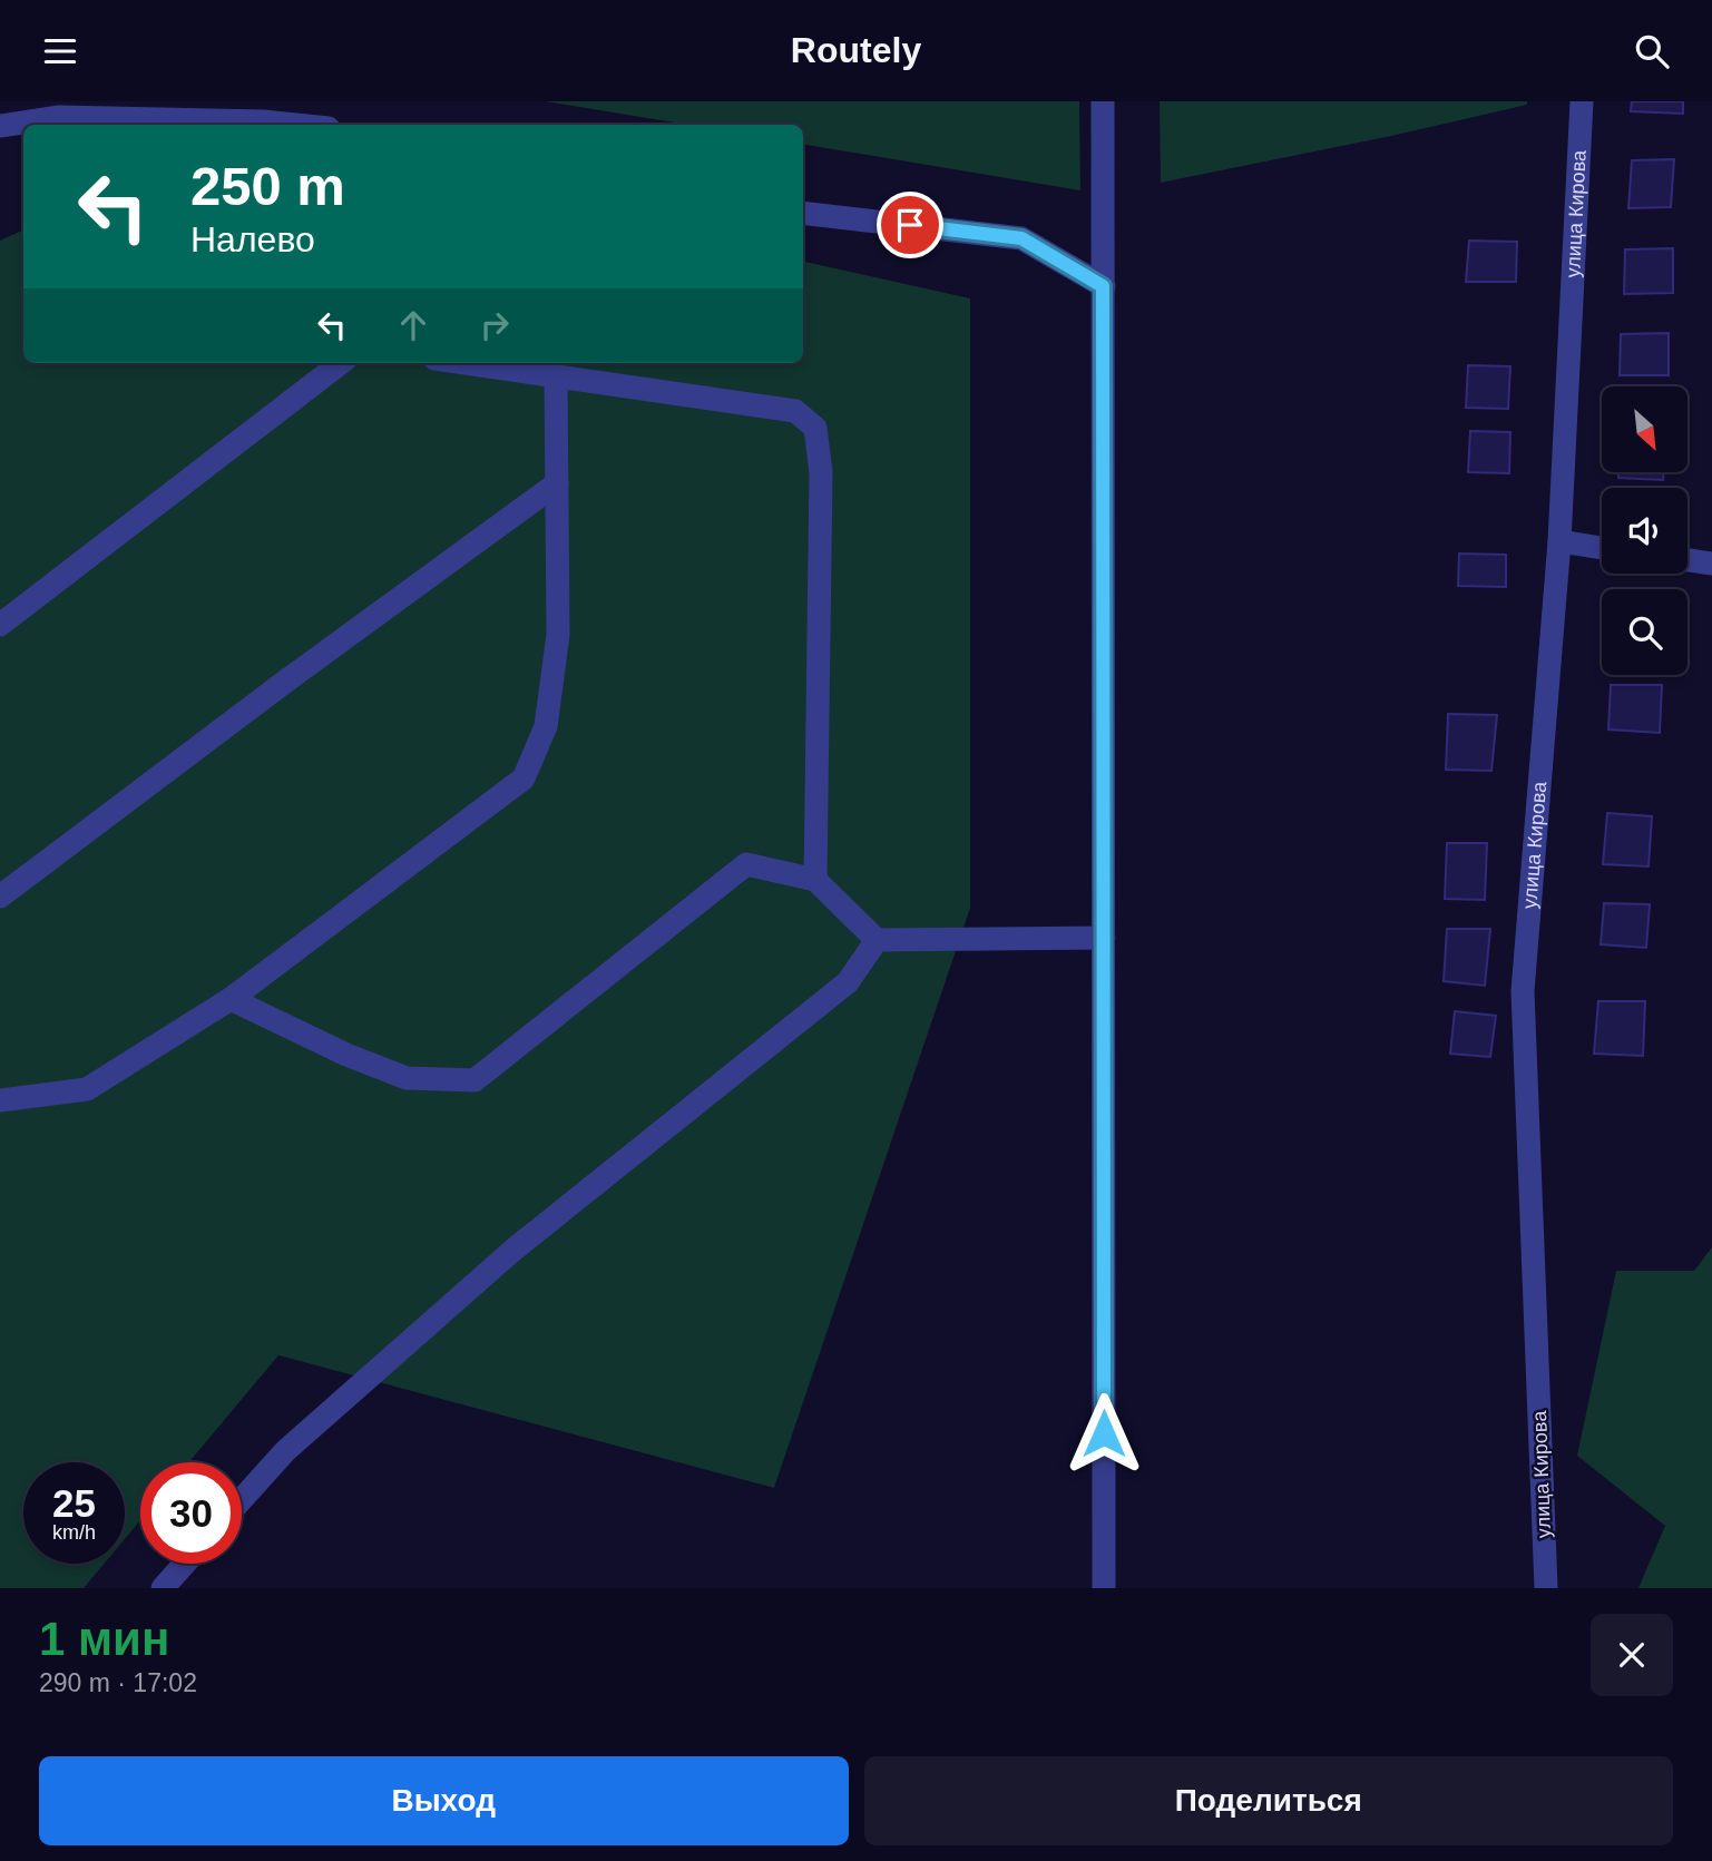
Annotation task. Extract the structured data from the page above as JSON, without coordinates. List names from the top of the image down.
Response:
{
  "streets": {
    "street": ["улица Кирова"]
  },
  "north": "bottom right",
  "page": {
    "header": "Routely",
    "turn": ["250 m", "Налево"],
    "speed": "25 km/h",
    "limit": "30",
    "heading": ["1 мин", "290 m · 17:02"],
    "buttons": ["Выход", "Поделиться"]
  }
}
